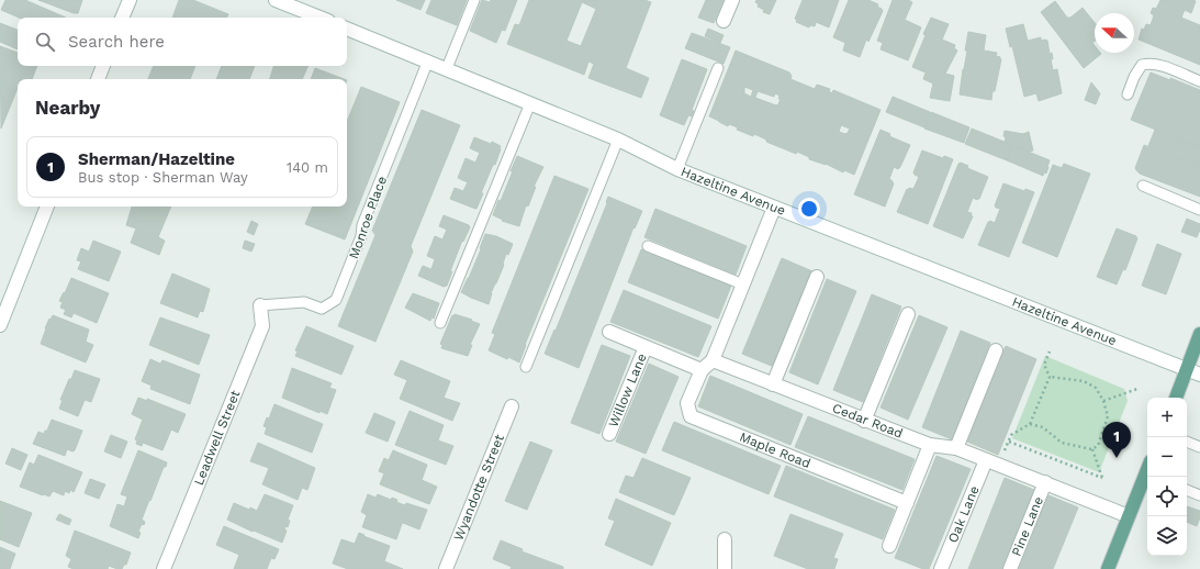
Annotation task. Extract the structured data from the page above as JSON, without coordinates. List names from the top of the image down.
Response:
{
  "streets": {
    "street": [
      "Hazeltine Avenue",
      "Willow Lane",
      "Cedar Road",
      "Leadwell Street",
      "Maple Road",
      "Wyandotte Street",
      "Oak Lane",
      "Pine Lane"
    ],
    "lane": ["Monroe Place"]
  },
  "crossings": [
    ["Hazeltine Avenue", "Monroe Place"],
    ["Monroe Place", "Leadwell Street"],
    ["Cedar Road", "Oak Lane"],
    ["Cedar Road", "Pine Lane"]
  ],
  "north": "left",
  "page": {
    "search": "Search here",
    "heading": "Nearby",
    "list": [
      {
        "mark": "1",
        "name": "Sherman/Hazeltine",
        "note": "Bus stop · Sherman Way",
        "value": "140 m"
      }
    ],
    "map_buttons": ["+", "−"],
    "pins": "1"
  }
}
